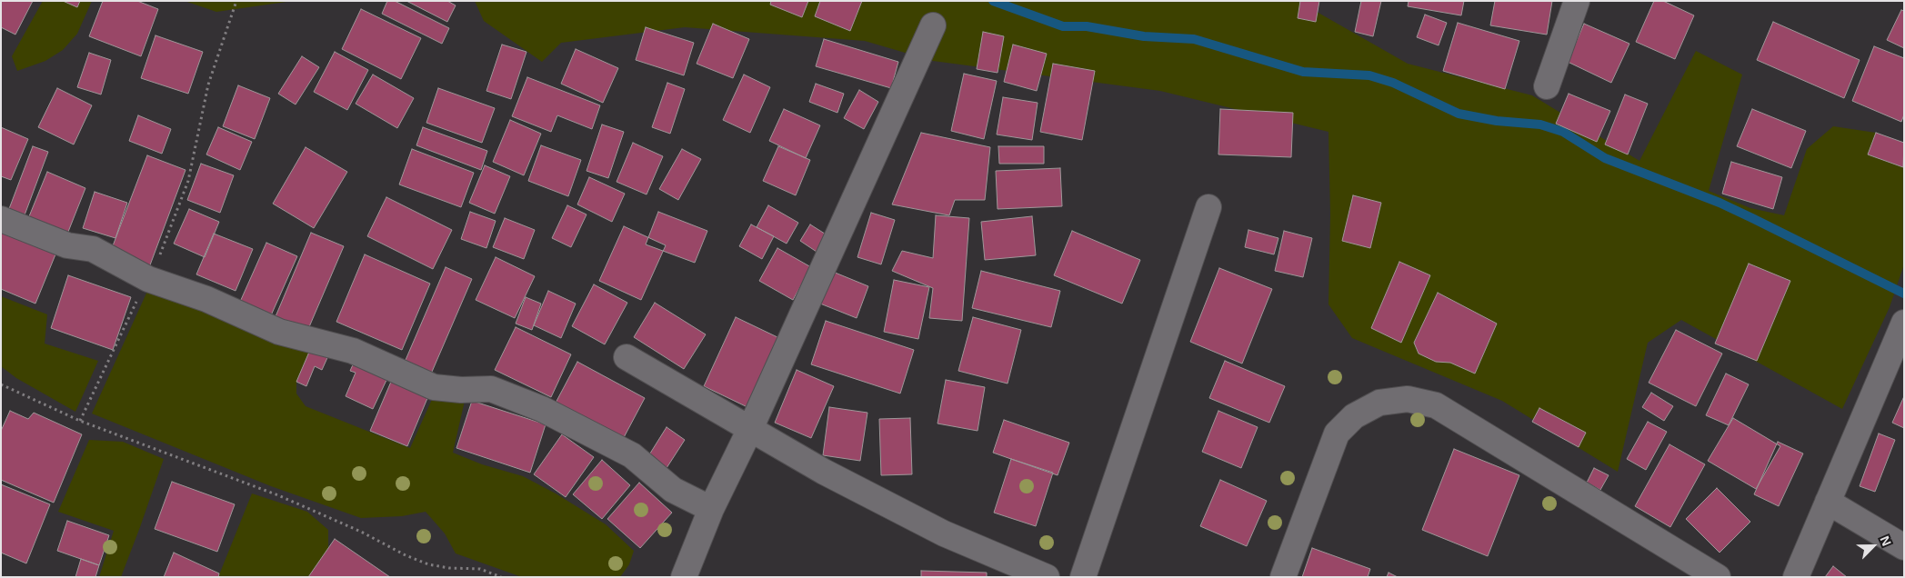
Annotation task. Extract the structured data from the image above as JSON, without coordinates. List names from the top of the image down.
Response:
{
  "north": "top right"
}
